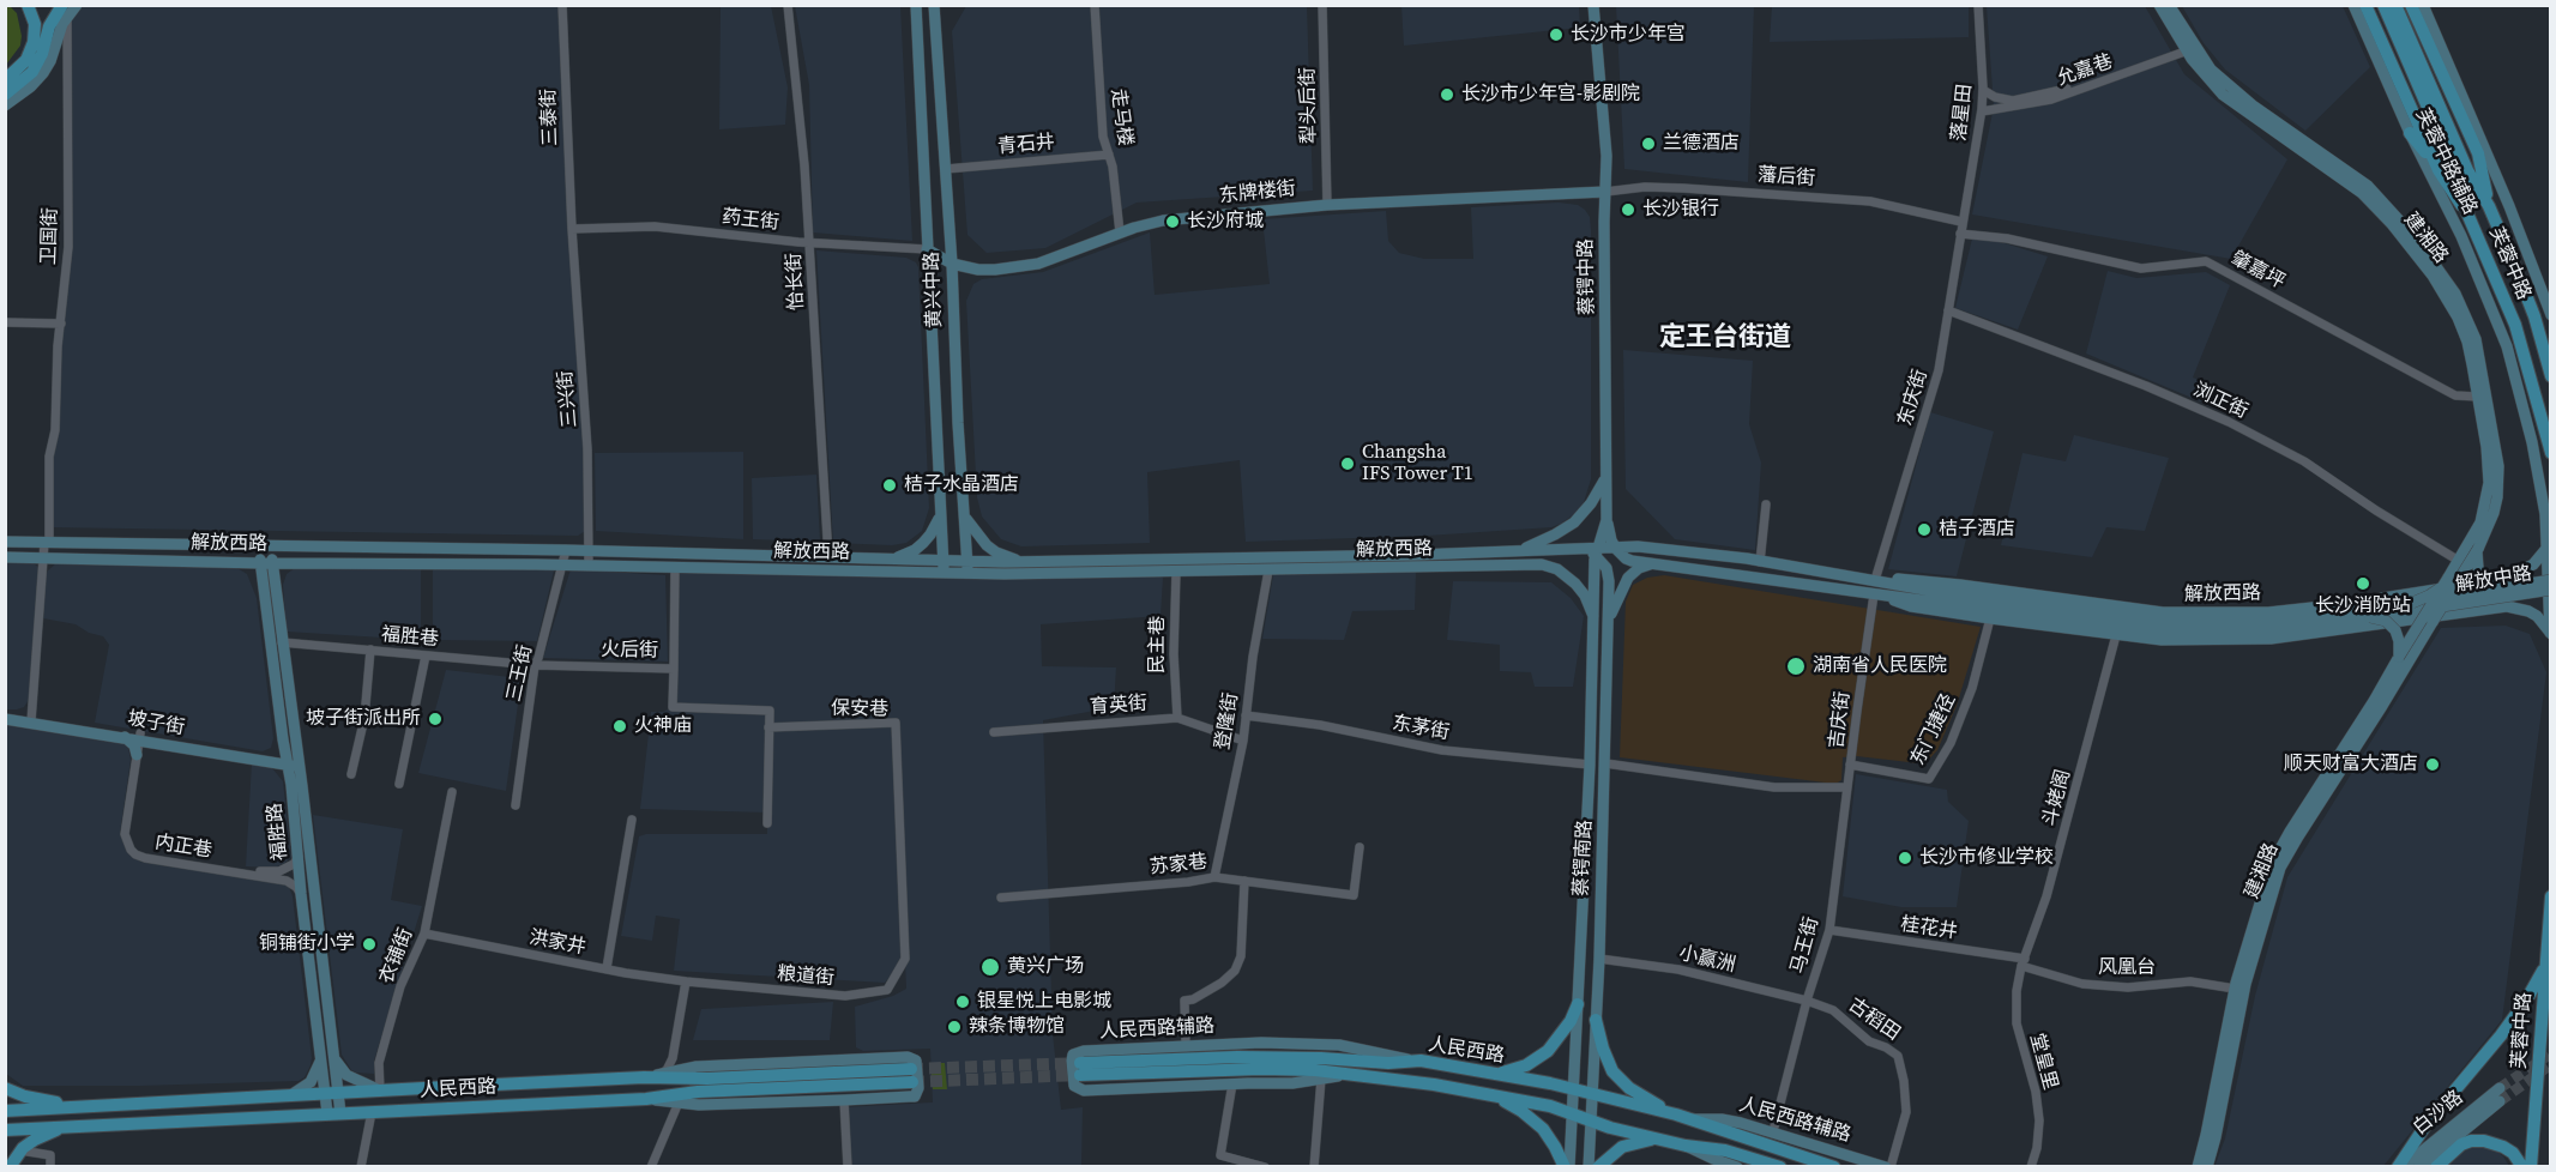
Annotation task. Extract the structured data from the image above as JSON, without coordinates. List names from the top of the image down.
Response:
{
  "streets": {
    "main road": [
      "芙蓉中路辅路",
      "东牌楼街",
      "建湘路",
      "芙蓉中路",
      "蔡锷中路",
      "黄兴中路",
      "解放西路",
      "解放中路",
      "坡子街",
      "福胜路",
      "蔡锷南路",
      "人民西路辅路",
      "人民西路",
      "白沙路"
    ],
    "street": [
      "允嘉巷",
      "犁头后街",
      "落星田",
      "三泰街",
      "走马楼",
      "青石井",
      "藩后街",
      "药王街",
      "卫国街",
      "肇嘉坪",
      "怡长街",
      "东庆街",
      "三兴街",
      "浏正街",
      "福胜巷",
      "民主巷",
      "火后街",
      "三王街",
      "育英街",
      "保安巷",
      "吉庆街",
      "登隆街",
      "东茅街",
      "东门捷径",
      "斗姥阁",
      "内正巷",
      "苏家巷",
      "桂花井",
      "洪家井",
      "马王街",
      "衣铺街",
      "小赢洲",
      "风凰台",
      "粮道街",
      "古稻田",
      "堂皇里"
    ]
  },
  "crossings": [
    ["允嘉巷", "落星田"],
    ["允嘉巷", "建湘路"],
    ["犁头后街", "东牌楼街"],
    ["落星田", "藩后街"],
    ["落星田", "东庆街"],
    ["三泰街", "药王街"],
    ["三泰街", "三兴街"],
    ["走马楼", "青石井"],
    ["走马楼", "东牌楼街"],
    ["青石井", "黄兴中路"],
    ["芙蓉中路辅路", "芙蓉中路"],
    ["芙蓉中路辅路", "解放西路"],
    ["藩后街", "东牌楼街"],
    ["藩后街", "蔡锷中路"],
    ["藩后街", "东庆街"],
    ["东牌楼街", "药王街"],
    ["东牌楼街", "蔡锷中路"],
    ["东牌楼街", "黄兴中路"],
    ["药王街", "怡长街"],
    ["药王街", "黄兴中路"],
    ["药王街", "三兴街"],
    ["卫国街", "解放西路"],
    ["卫国街", "坡子街"],
    ["建湘路", "肇嘉坪"],
    ["建湘路", "浏正街"],
    ["建湘路", "解放西路"],
    ["建湘路", "解放中路"],
    ["建湘路", "风凰台"],
    ["肇嘉坪", "东庆街"],
    ["蔡锷中路", "解放西路"],
    ["蔡锷中路", "蔡锷南路"],
    ["怡长街", "解放西路"],
    ["黄兴中路", "解放西路"],
    ["东庆街", "浏正街"],
    ["东庆街", "解放西路"],
    ["三兴街", "解放西路"],
    ["解放西路", "解放中路"],
    ["解放西路", "民主巷"],
    ["解放西路", "三王街"],
    ["解放西路", "吉庆街"],
    ["解放西路", "登隆街"],
    ["解放西路", "东门捷径"],
    ["解放西路", "斗姥阁"],
    ["解放西路", "福胜路"],
    ["解放西路", "蔡锷南路"],
    ["福胜巷", "火后街"],
    ["福胜巷", "三王街"],
    ["福胜巷", "福胜路"],
    ["民主巷", "育英街"],
    ["火后街", "三王街"],
    ["火后街", "保安巷"],
    ["育英街", "登隆街"],
    ["保安巷", "粮道街"],
    ["吉庆街", "东门捷径"],
    ["吉庆街", "马王街"],
    ["登隆街", "东茅街"],
    ["登隆街", "苏家巷"],
    ["坡子街", "福胜路"],
    ["坡子街", "内正巷"],
    ["东茅街", "蔡锷南路"],
    ["东门捷径", "马王街"],
    ["斗姥阁", "桂花井"],
    ["斗姥阁", "风凰台"],
    ["斗姥阁", "堂皇里"],
    ["福胜路", "内正巷"],
    ["福胜路", "人民西路"],
    ["蔡锷南路", "小赢洲"],
    ["蔡锷南路", "人民西路"],
    ["桂花井", "马王街"],
    ["桂花井", "风凰台"],
    ["桂花井", "堂皇里"],
    ["洪家井", "衣铺街"],
    ["洪家井", "粮道街"],
    ["马王街", "小赢洲"],
    ["马王街", "古稻田"],
    ["马王街", "人民西路辅路"],
    ["衣铺街", "人民西路"],
    ["小赢洲", "古稻田"],
    ["风凰台", "堂皇里"],
    ["古稻田", "人民西路辅路"],
    ["人民西路辅路", "人民西路"]
  ],
  "districts": ["定王台街道"],
  "places": [
    "长沙市少年宫",
    "长沙市少年宫-影剧院",
    "兰德酒店",
    "长沙银行",
    "长沙府城",
    "Changsha IFS Tower T1",
    "桔子水晶酒店",
    "桔子酒店",
    "长沙消防站",
    "湖南省人民医院",
    "坡子街派出所",
    "火神庙",
    "顺天财富大酒店",
    "长沙市修业学校",
    "铜铺街小学",
    "黄兴广场",
    "银星悦上电影城",
    "辣条博物馆"
  ]
}
